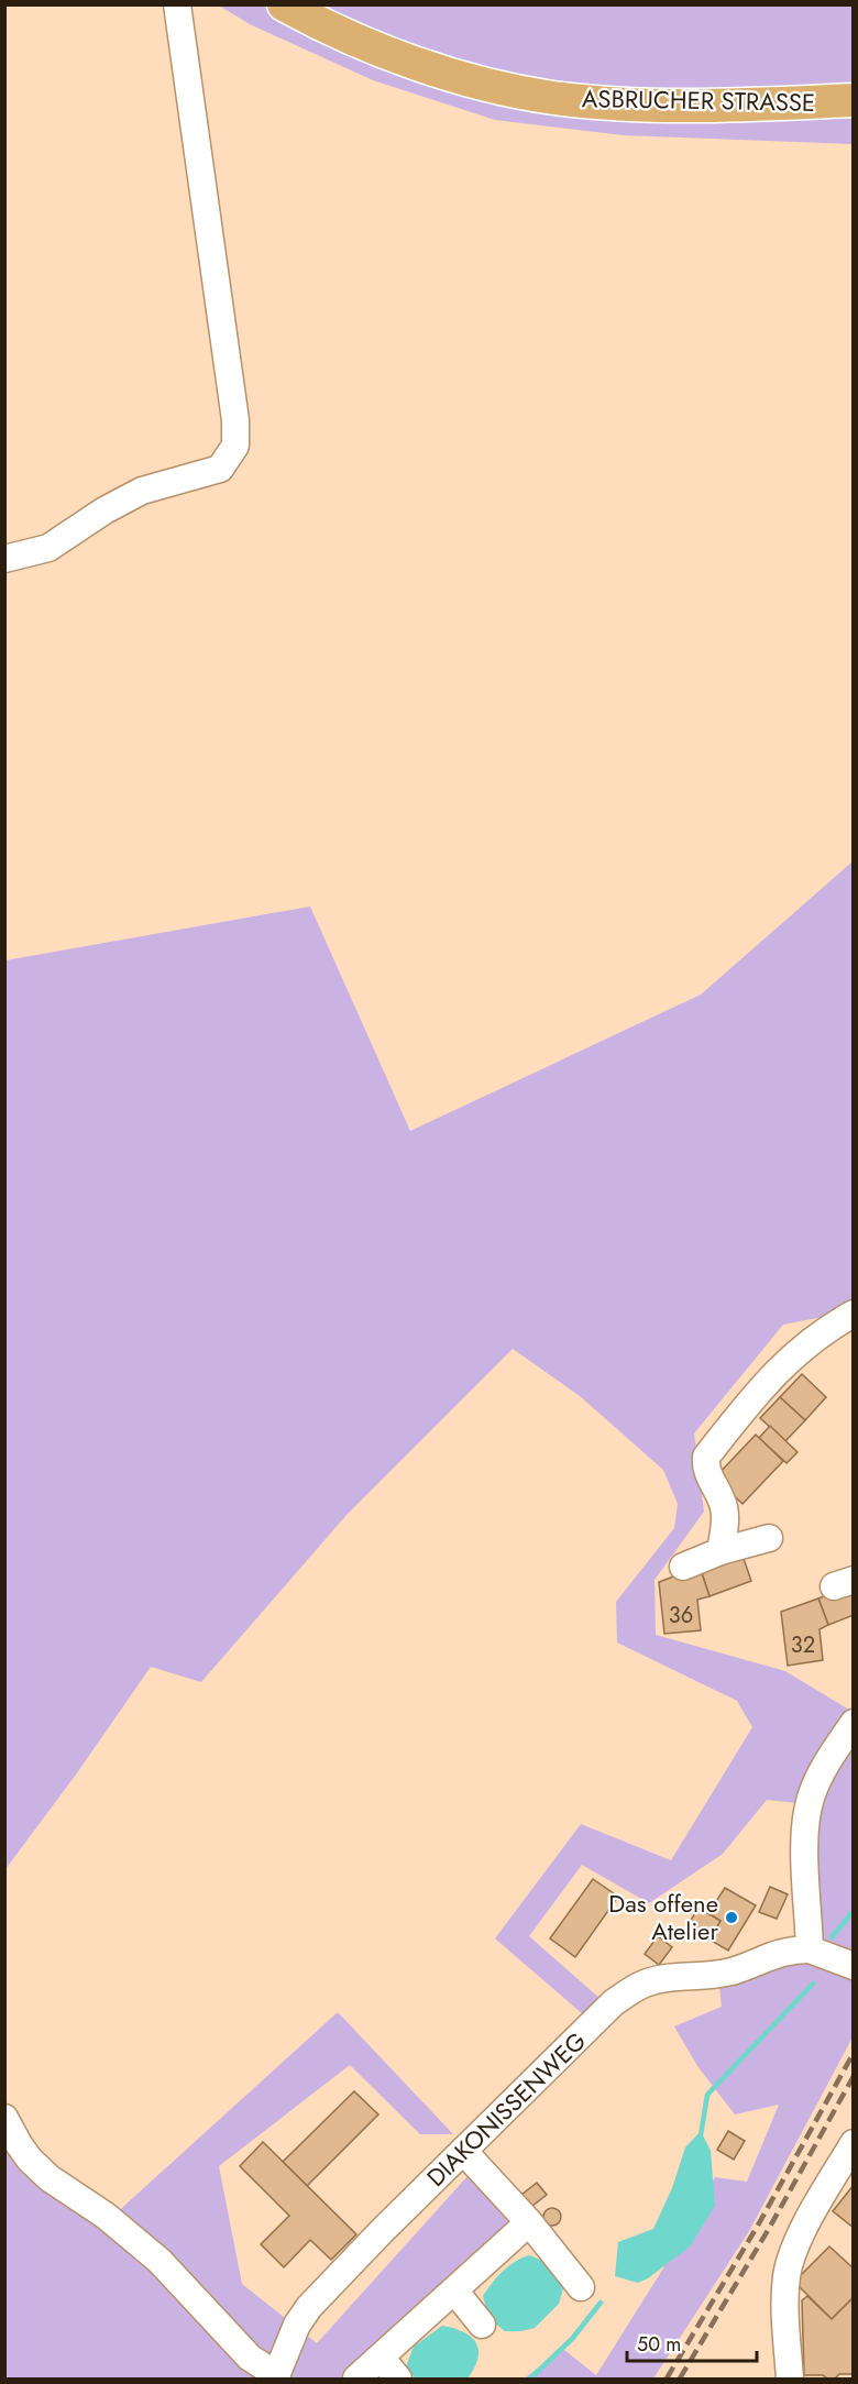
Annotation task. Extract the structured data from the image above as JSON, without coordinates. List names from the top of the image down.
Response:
{
  "streets": {
    "main road": ["ASBRUCHER STRASSE"],
    "street": ["DIAKONISSENWEG"]
  },
  "places": ["Das offene Atelier"],
  "house_numbers": ["36", "32"],
  "scale_bar": "50 m"
}
